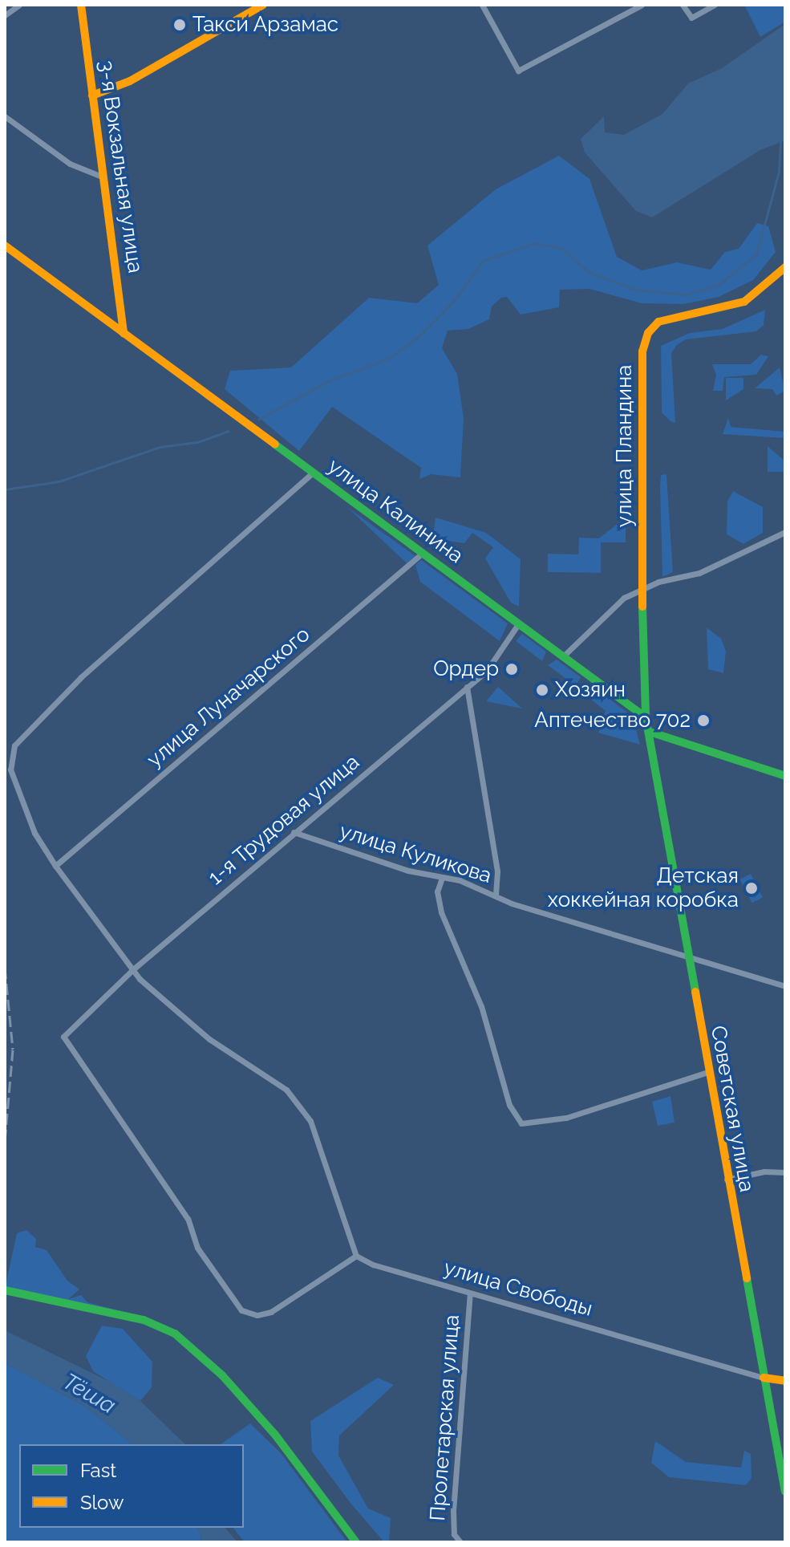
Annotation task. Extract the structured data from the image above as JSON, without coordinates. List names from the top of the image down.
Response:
{
  "streets": {
    "street": [
      "3-я Вокзальная улица",
      "улица Пландина",
      "улица Калинина",
      "улица Луначарского",
      "1-я Трудовая улица",
      "улица Куликова",
      "Советская улица",
      "улица Свободы",
      "Пролетарская улица"
    ]
  },
  "crossings": [
    ["3-я Вокзальная улица", "улица Калинина"],
    ["улица Пландина", "улица Калинина"],
    ["улица Пландина", "Советская улица"],
    ["улица Калинина", "улица Луначарского"],
    ["улица Калинина", "1-я Трудовая улица"],
    ["1-я Трудовая улица", "улица Куликова"],
    ["1-я Трудовая улица", "улица Свободы"],
    ["улица Куликова", "Советская улица"],
    ["Советская улица", "улица Свободы"],
    ["улица Свободы", "Пролетарская улица"]
  ],
  "water": ["Тёша"],
  "places": [
    "Такси Арзамас",
    "Ордер",
    "Хозяин",
    "Аптечество 702",
    "Детская хоккейная коробка"
  ],
  "legend": ["Fast", "Slow"]
}
